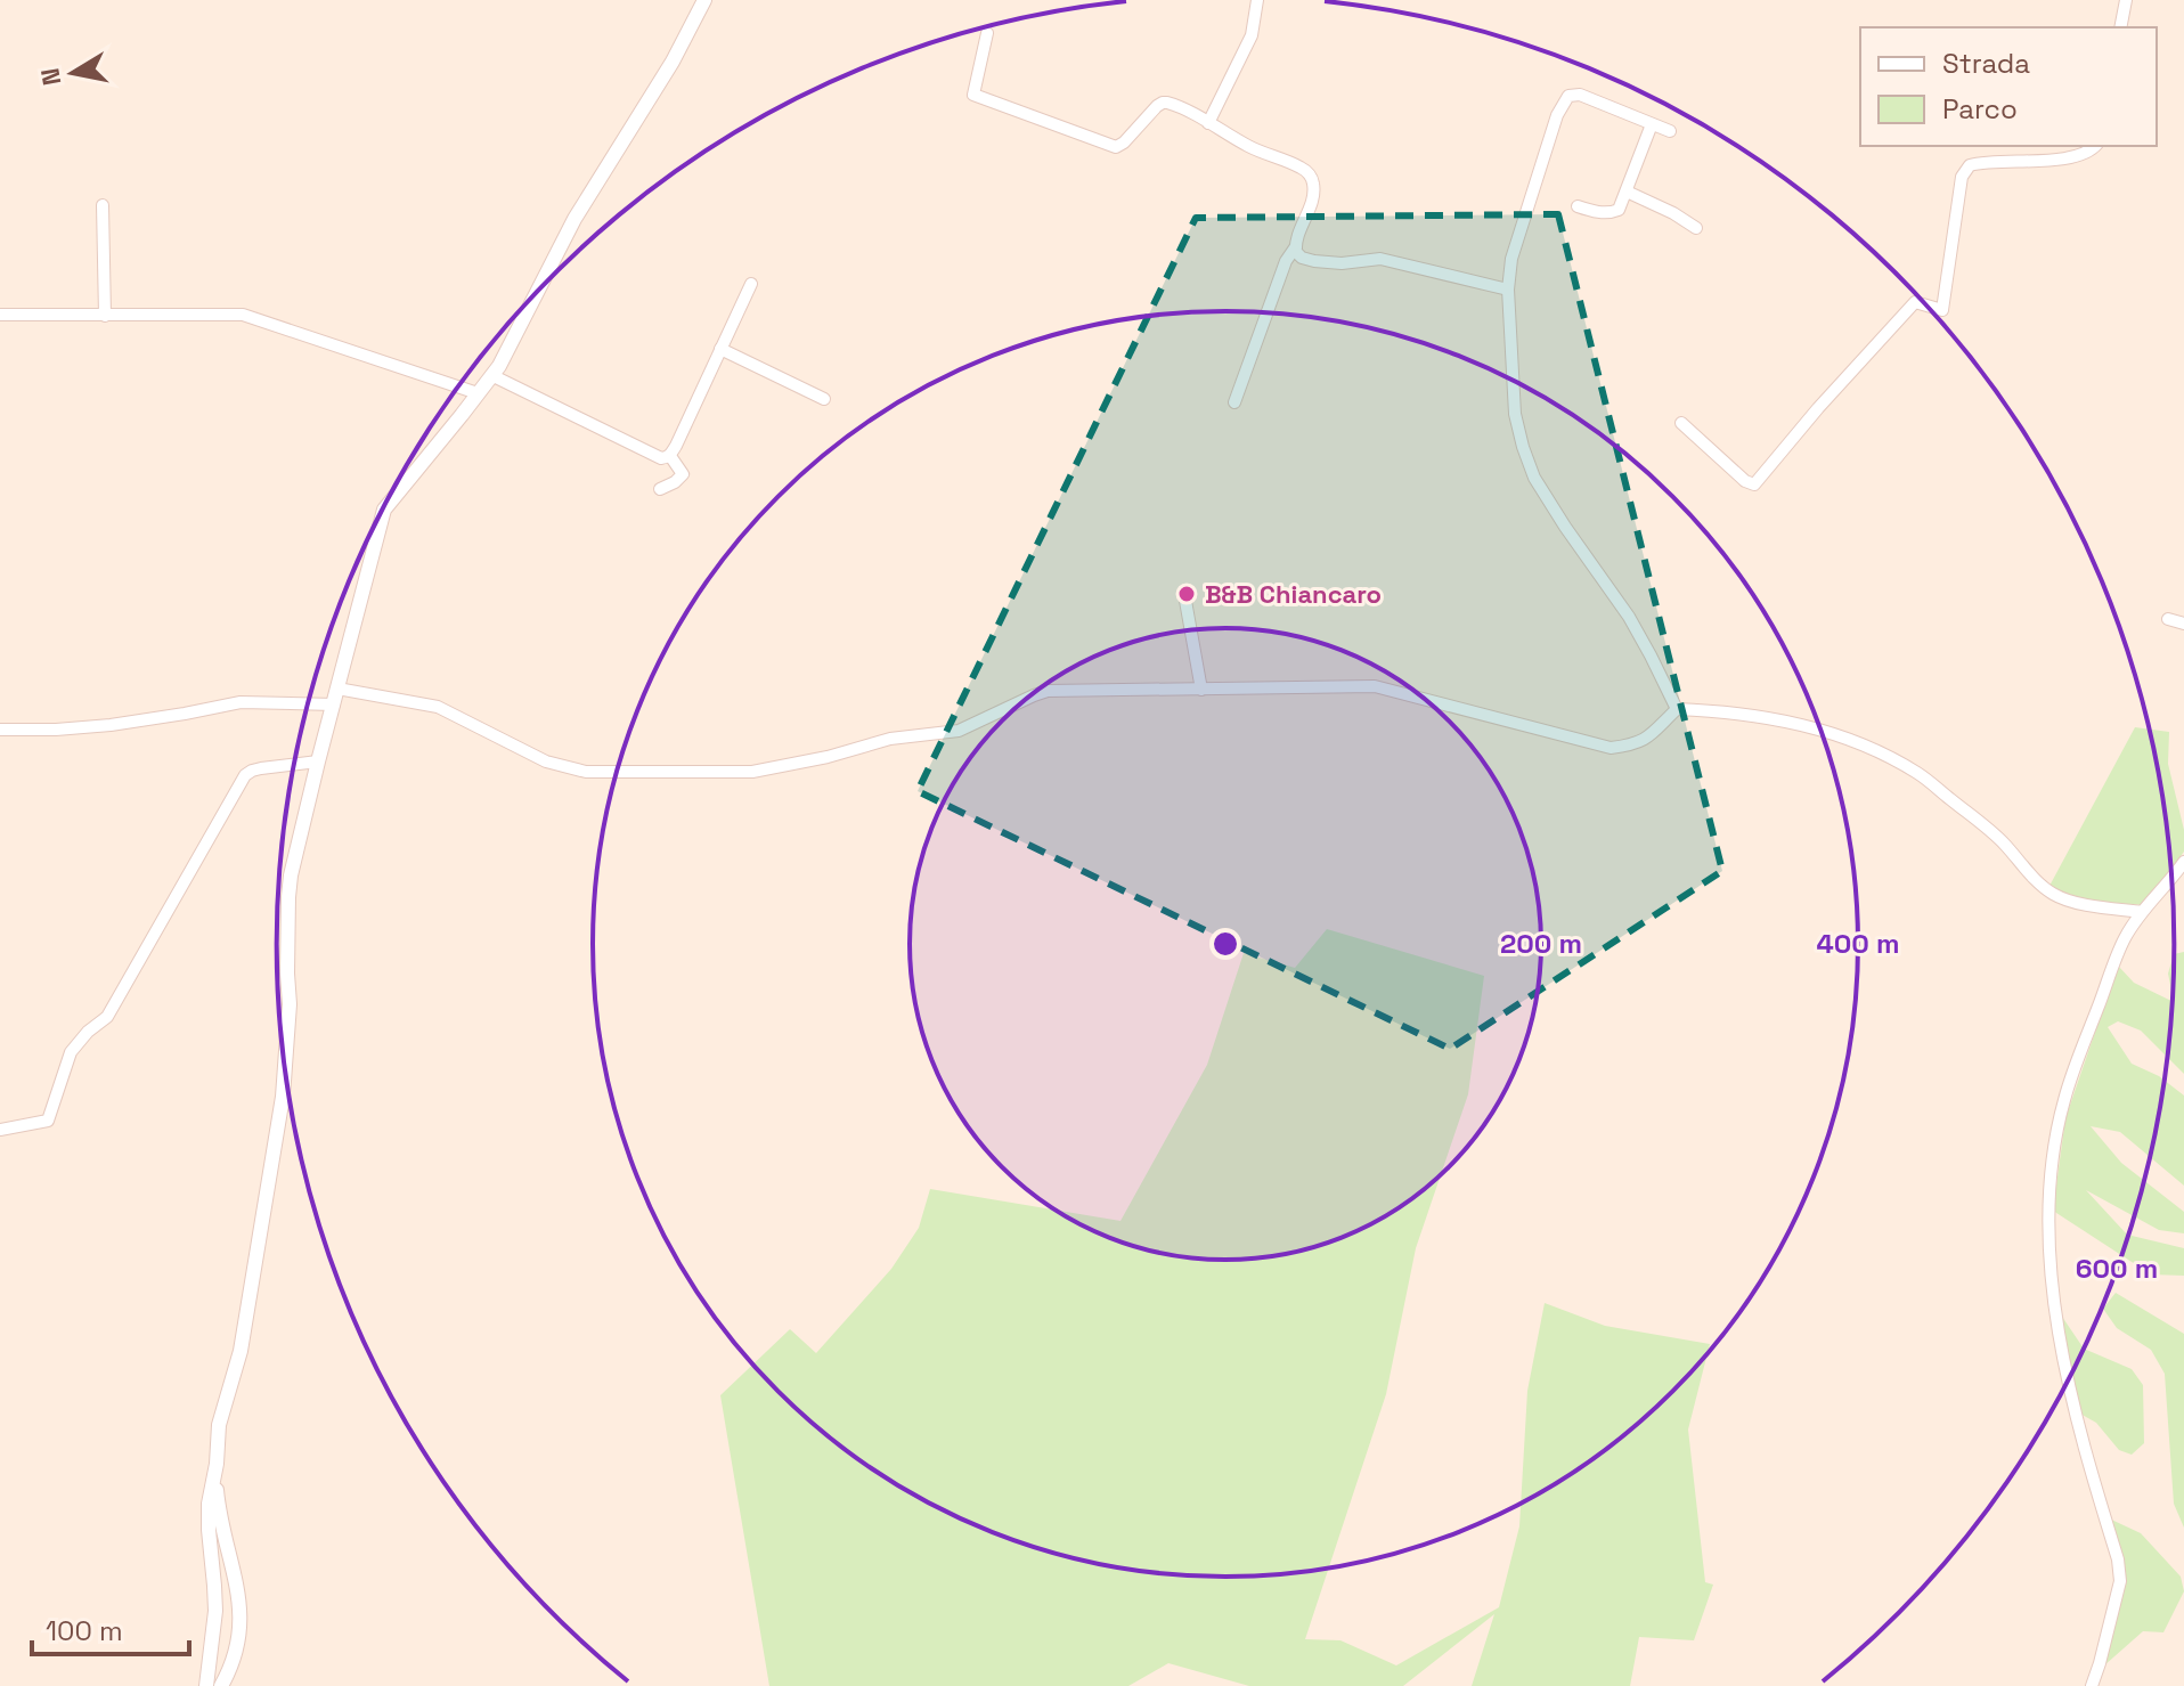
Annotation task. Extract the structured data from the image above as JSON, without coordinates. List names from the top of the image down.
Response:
{
  "places": ["B&B Chiancaro"],
  "legend": ["Strada", "Parco"],
  "scale_bar": "100 m",
  "north": "left",
  "rings": ["200 m", "400 m", "600 m"]
}
